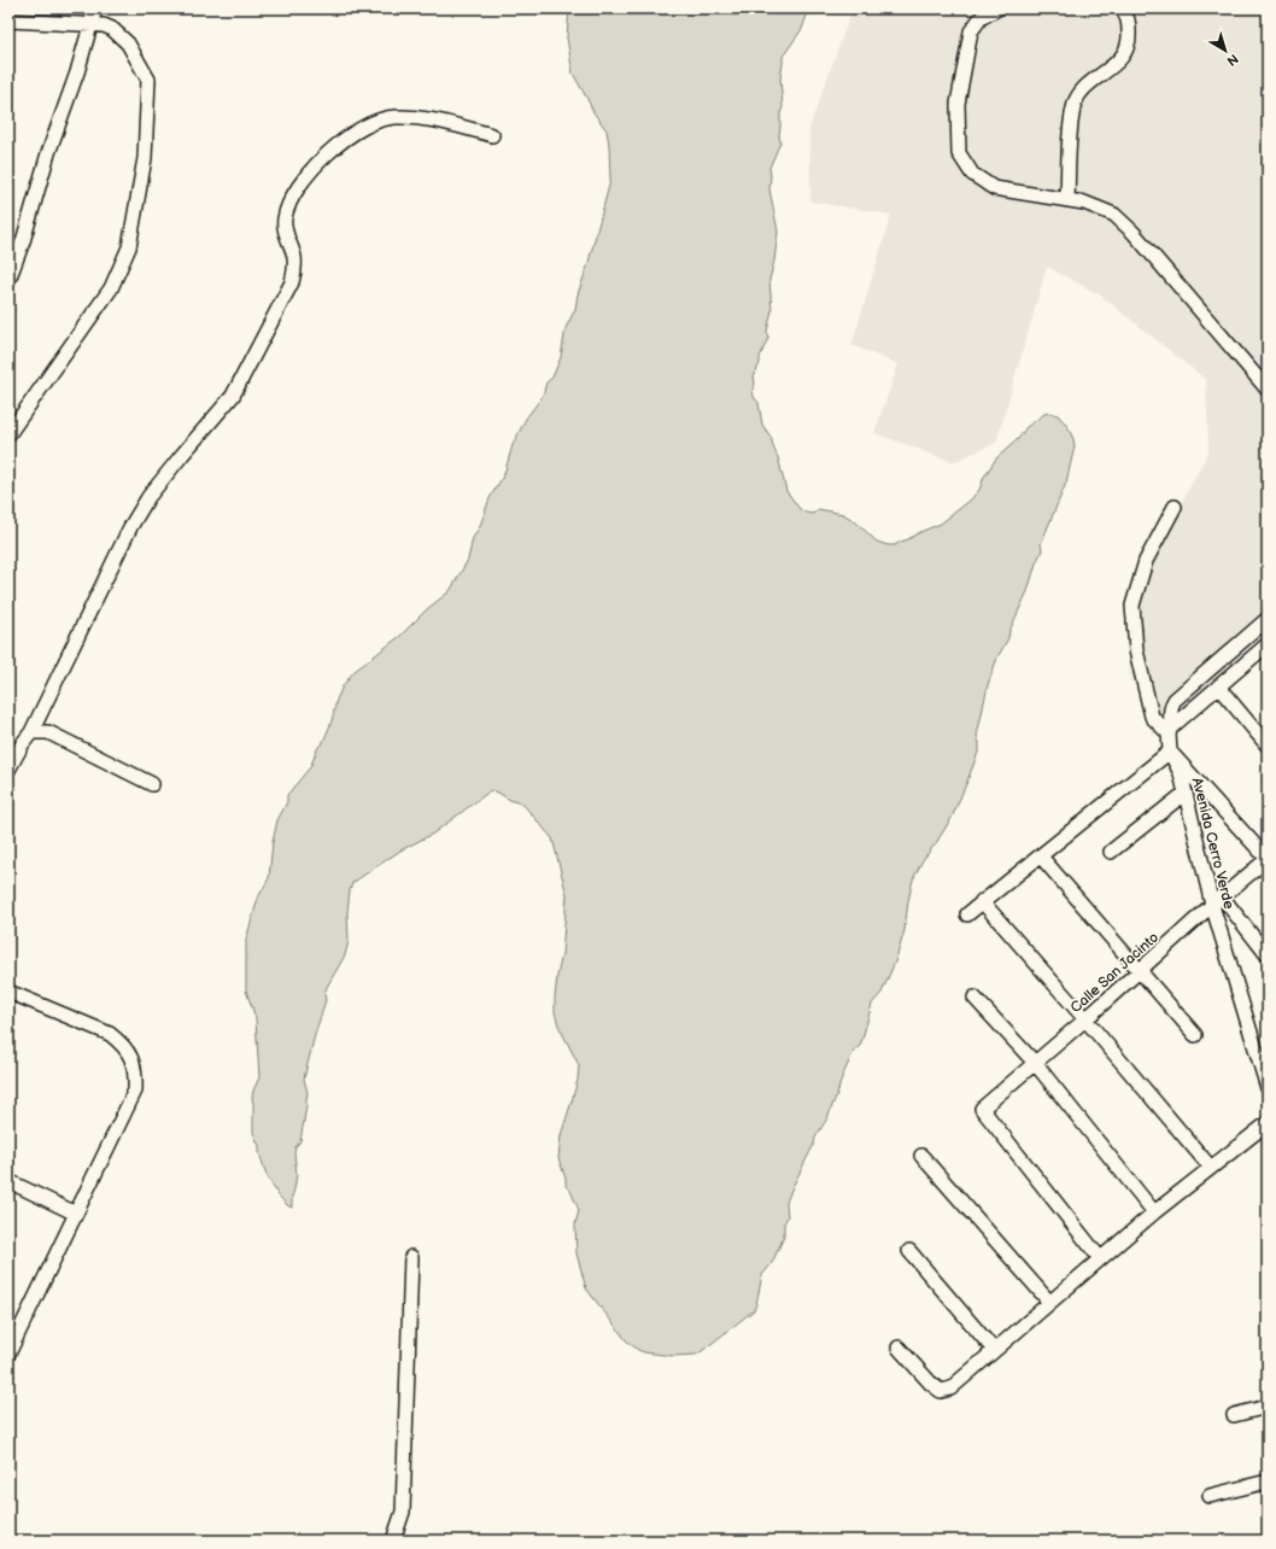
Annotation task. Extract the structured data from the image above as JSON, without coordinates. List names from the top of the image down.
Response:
{
  "streets": {
    "street": ["Avenida Cerro Verde", "Calle San Jacinto"]
  },
  "crossings": [
    ["Avenida Cerro Verde", "Calle San Jacinto"]
  ],
  "north": "bottom right"
}
